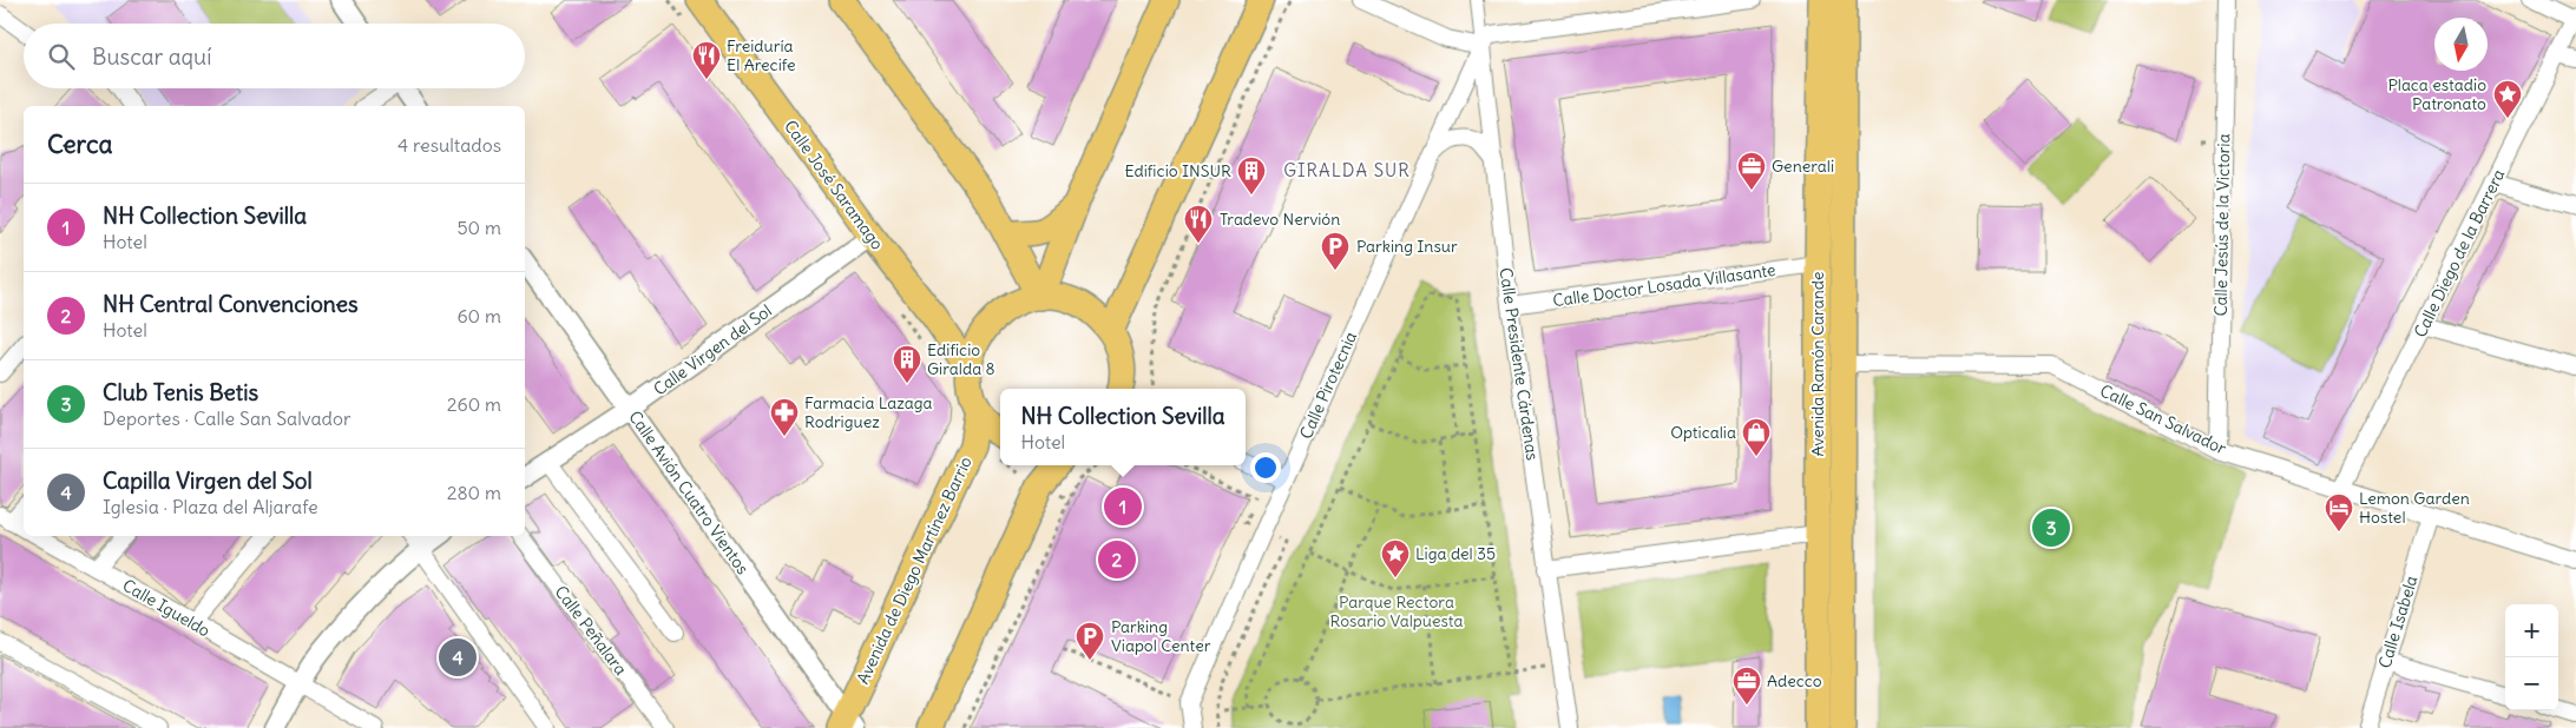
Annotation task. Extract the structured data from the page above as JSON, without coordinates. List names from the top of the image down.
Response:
{
  "streets": {
    "main road": ["Calle José Saramago", "Avenida Ramón Carande", "Avenida de Diego Martínez Barrio"],
    "street": [
      "Calle Jesús de la Victoria",
      "Calle Diego de la Barrera",
      "Calle Doctor Losada Villasante",
      "Calle Virgen del Sol",
      "Calle Presidente Cárdenas",
      "Calle Pirotecnia",
      "Calle San Salvador",
      "Calle Avión Cuatro Vientos",
      "Calle Igueldo",
      "Calle Isabela",
      "Calle Peñalara"
    ]
  },
  "crossings": [
    ["Calle José Saramago", "Calle Virgen del Sol"],
    ["Calle Jesús de la Victoria", "Calle San Salvador"],
    ["Calle Diego de la Barrera", "Calle San Salvador"],
    ["Calle Doctor Losada Villasante", "Calle Presidente Cárdenas"],
    ["Calle Doctor Losada Villasante", "Avenida Ramón Carande"],
    ["Calle Virgen del Sol", "Calle Avión Cuatro Vientos"],
    ["Calle Presidente Cárdenas", "Calle Pirotecnia"],
    ["Avenida Ramón Carande", "Calle San Salvador"],
    ["Calle San Salvador", "Calle Isabela"],
    ["Calle Avión Cuatro Vientos", "Avenida de Diego Martínez Barrio"]
  ],
  "districts": ["GIRALDA SUR"],
  "parks": ["Parque Rectora Rosario Valpuesta"],
  "places": {
    "restaurant": ["Freiduría El Arecife", "Tradevo Nervión"],
    "place": ["Placa estadio Patronato", "Liga del 35"],
    "office": ["Generali", "Adecco"],
    "building": ["Edificio INSUR", "Edificio Giralda 8"],
    "parking": ["Parking Insur", "Parking Viapol Center"],
    "pharmacy": ["Farmacia Lazaga Rodriguez"],
    "shop": ["Opticalia"],
    "hotel": ["Lemon Garden Hostel"]
  },
  "north": "bottom",
  "page": {
    "search": "Buscar aquí",
    "heading": ["Cerca", "4 resultados"],
    "list": [
      {
        "mark": "1",
        "name": "NH Collection Sevilla",
        "note": "Hotel",
        "value": "50 m"
      },
      {
        "mark": "2",
        "name": "NH Central Convenciones",
        "note": "Hotel",
        "value": "60 m"
      },
      {
        "mark": "3",
        "name": "Club Tenis Betis",
        "note": "Deportes · Calle San Salvador",
        "value": "260 m"
      },
      {
        "mark": "4",
        "name": "Capilla Virgen del Sol",
        "note": "Iglesia · Plaza del Aljarafe",
        "value": "280 m"
      }
    ],
    "popup": ["NH Collection Sevilla", "Hotel"],
    "pins": [
      "1",
      "3",
      "2",
      "4"
    ],
    "map_buttons": ["+", "−"]
  }
}
